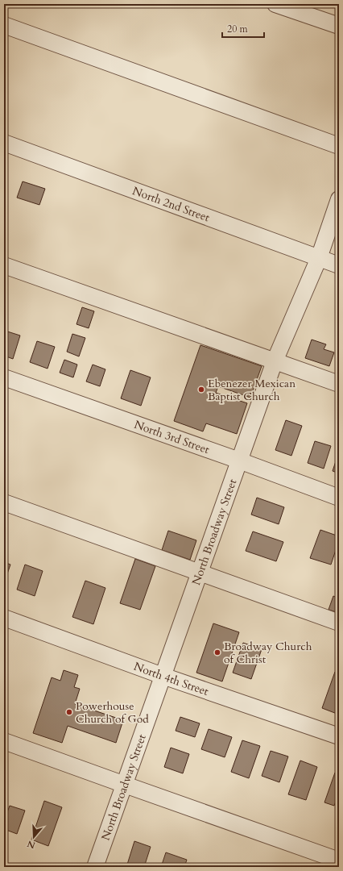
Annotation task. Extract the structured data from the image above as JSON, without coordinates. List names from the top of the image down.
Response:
{
  "streets": {
    "street": [
      "North 2nd Street",
      "North 3rd Street",
      "North Broadway Street",
      "North 4th Street"
    ]
  },
  "crossings": [
    ["North 2nd Street", "North Broadway Street"],
    ["North 3rd Street", "North Broadway Street"],
    ["North Broadway Street", "North 4th Street"]
  ],
  "places": ["Ebenezer Mexican Baptist Church", "Broadway Church of Christ", "Powerhouse Church of God"],
  "scale_bar": "20 m",
  "north": "bottom"
}
